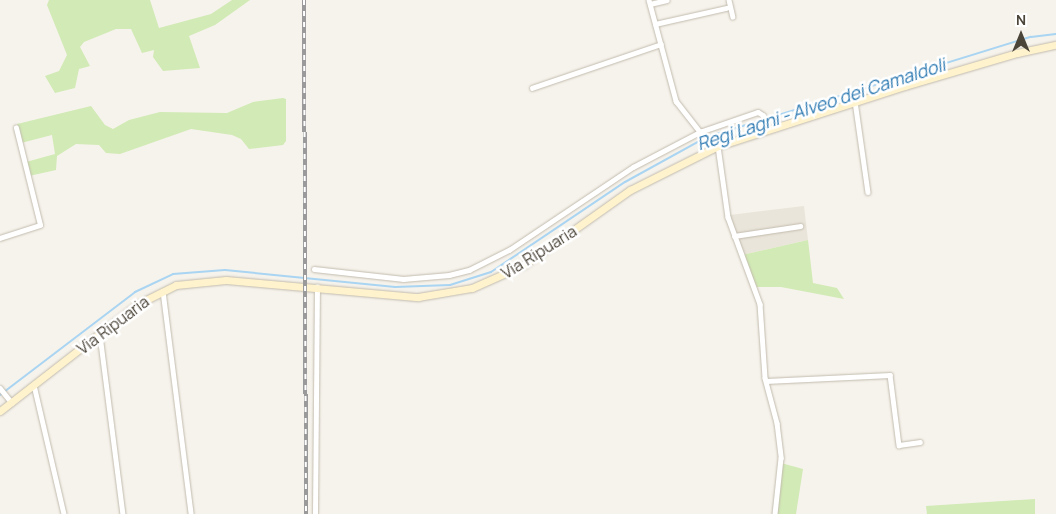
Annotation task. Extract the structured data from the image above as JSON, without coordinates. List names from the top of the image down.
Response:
{
  "streets": {
    "street": ["Via Ripuaria"]
  },
  "water": ["Regi Lagni - Alveo dei Camaldoli"],
  "north": "top"
}
